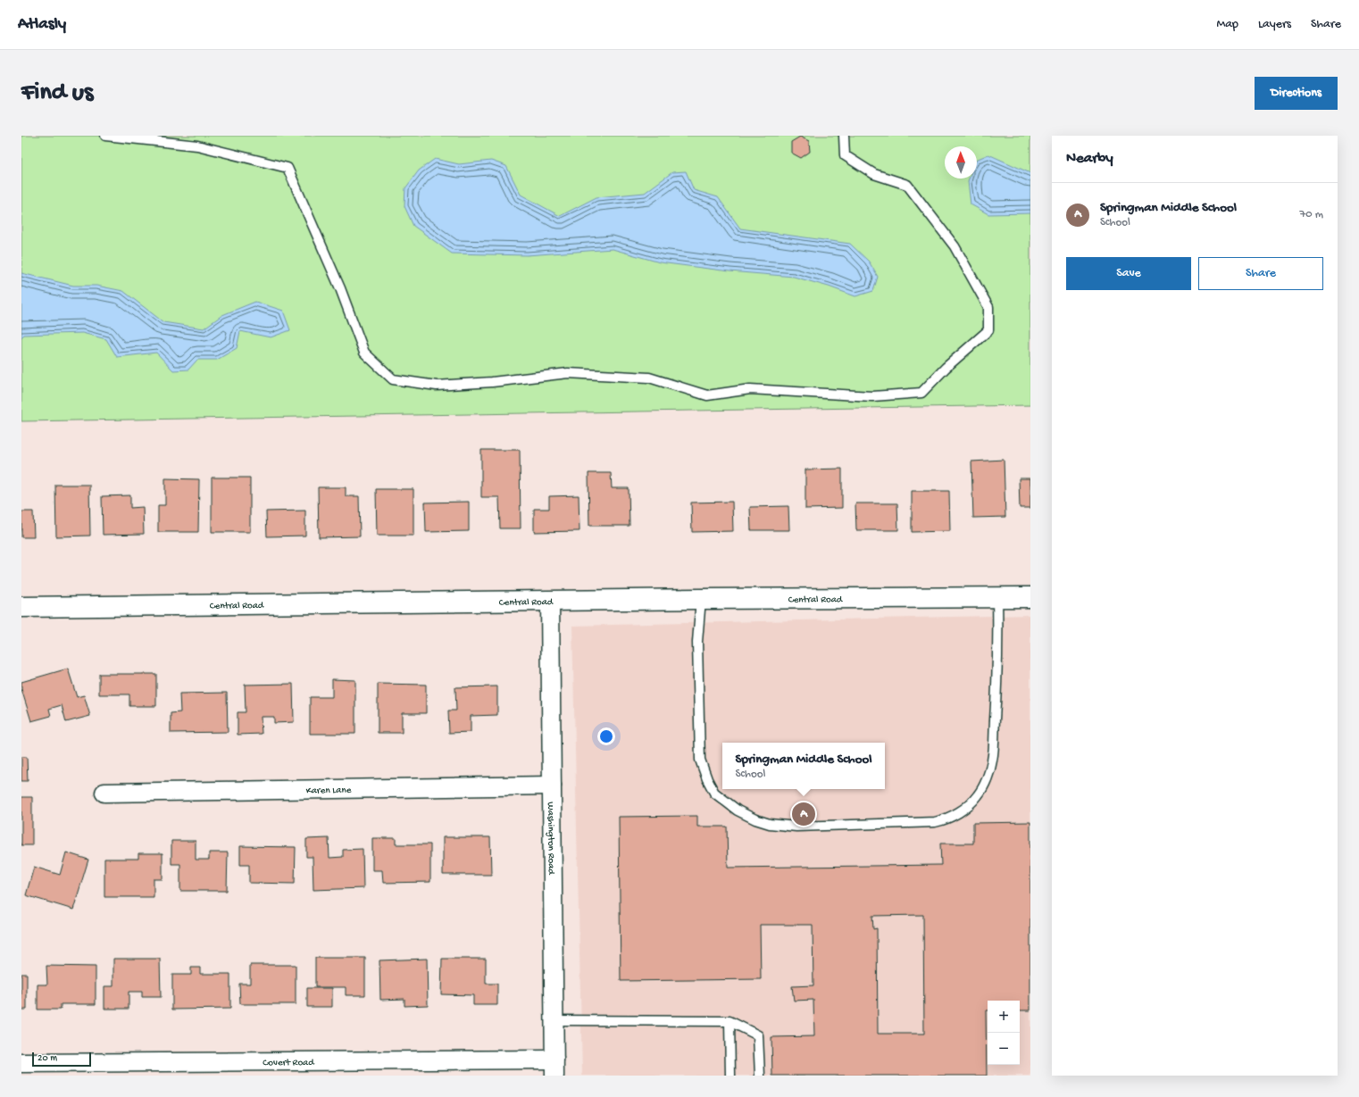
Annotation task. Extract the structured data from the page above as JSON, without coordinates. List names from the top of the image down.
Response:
{
  "streets": {
    "main road": ["Central Road"],
    "street": ["Karen Lane", "Washington Road", "Covert Road"]
  },
  "crossings": [
    ["Central Road", "Washington Road"],
    ["Karen Lane", "Washington Road"],
    ["Washington Road", "Covert Road"]
  ],
  "scale_bar": "20 m",
  "north": "top",
  "page": {
    "header": "Atlasly",
    "nav": ["Map", "Layers", "Share"],
    "buttons": [
      "Directions",
      ["Save", "Share"]
    ],
    "title": "Find us",
    "heading": "Nearby",
    "list": [
      {
        "mark": "A",
        "name": "Springman Middle School",
        "note": "School",
        "value": "70 m"
      }
    ],
    "popup": ["Springman Middle School", "School"],
    "pins": "A",
    "map_buttons": ["+", "−"],
    "scale": "20 m"
  }
}
